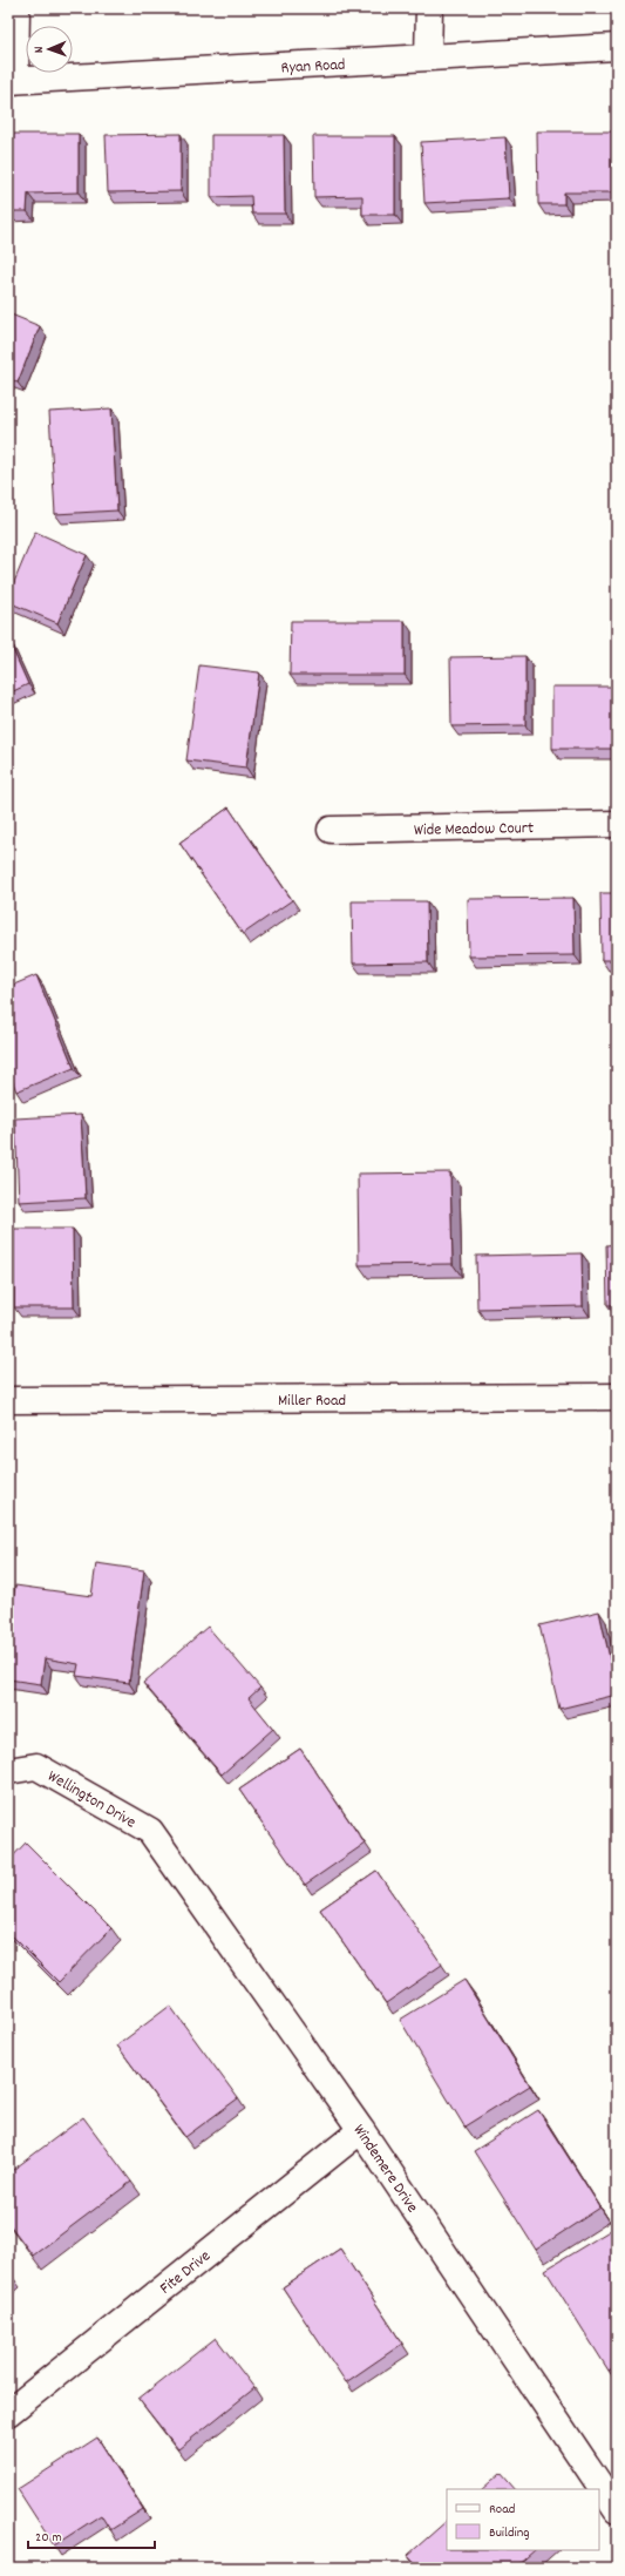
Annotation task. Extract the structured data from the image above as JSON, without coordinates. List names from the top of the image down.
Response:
{
  "streets": {
    "street": [
      "Ryan Road",
      "Wide Meadow Court",
      "Miller Road",
      "Wellington Drive",
      "Windemere Drive",
      "Fite Drive"
    ]
  },
  "crossings": [
    ["Wellington Drive", "Windemere Drive"],
    ["Windemere Drive", "Fite Drive"]
  ],
  "legend": ["Road", "Building"],
  "scale_bar": "20 m",
  "north": "left"
}
